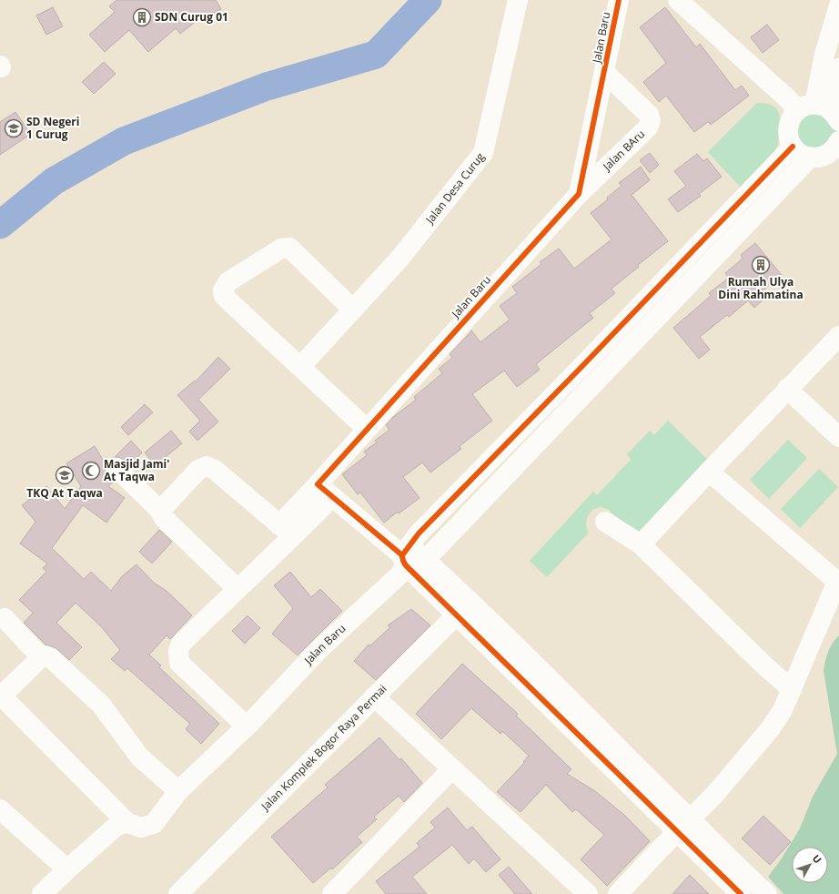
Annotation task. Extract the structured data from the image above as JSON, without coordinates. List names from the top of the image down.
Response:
{
  "streets": {
    "street": [
      "Jalan Baru",
      "Jalan BAru",
      "Jalan Desa Curug",
      "Jalan Komplek Bogor Raya Permai"
    ]
  },
  "crossings": [
    ["Jalan Baru", "Jalan BAru"]
  ],
  "places": {
    "building": ["SDN Curug 01", "Rumah Ulya Dini Rahmatina"],
    "school or university": ["SD Negeri 1 Curug", "TKQ At Taqwa"],
    "mosque": ["Masjid Jami' At Taqwa"]
  },
  "north": "top right"
}
